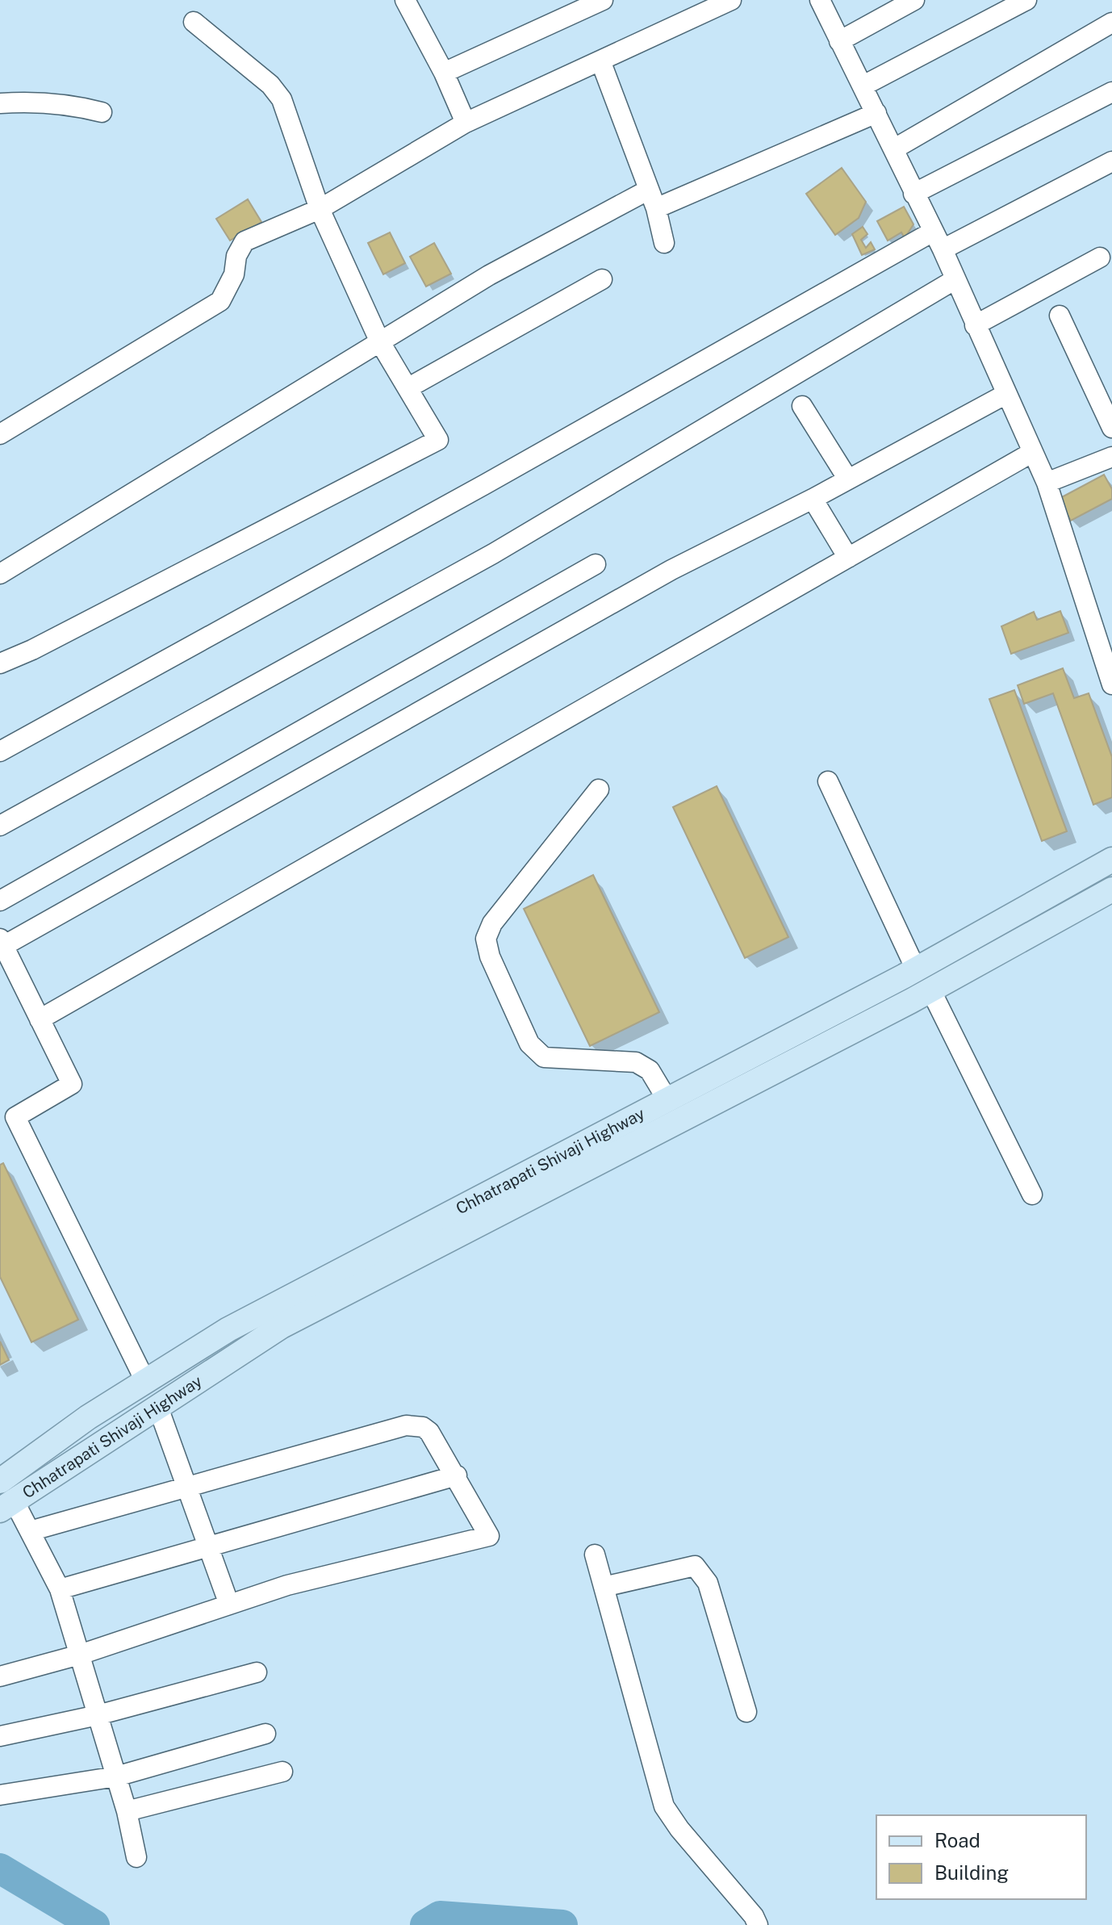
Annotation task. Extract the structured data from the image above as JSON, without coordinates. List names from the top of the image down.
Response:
{
  "streets": {
    "main road": ["Chhatrapati Shivaji Highway"]
  },
  "legend": ["Road", "Building"]
}
